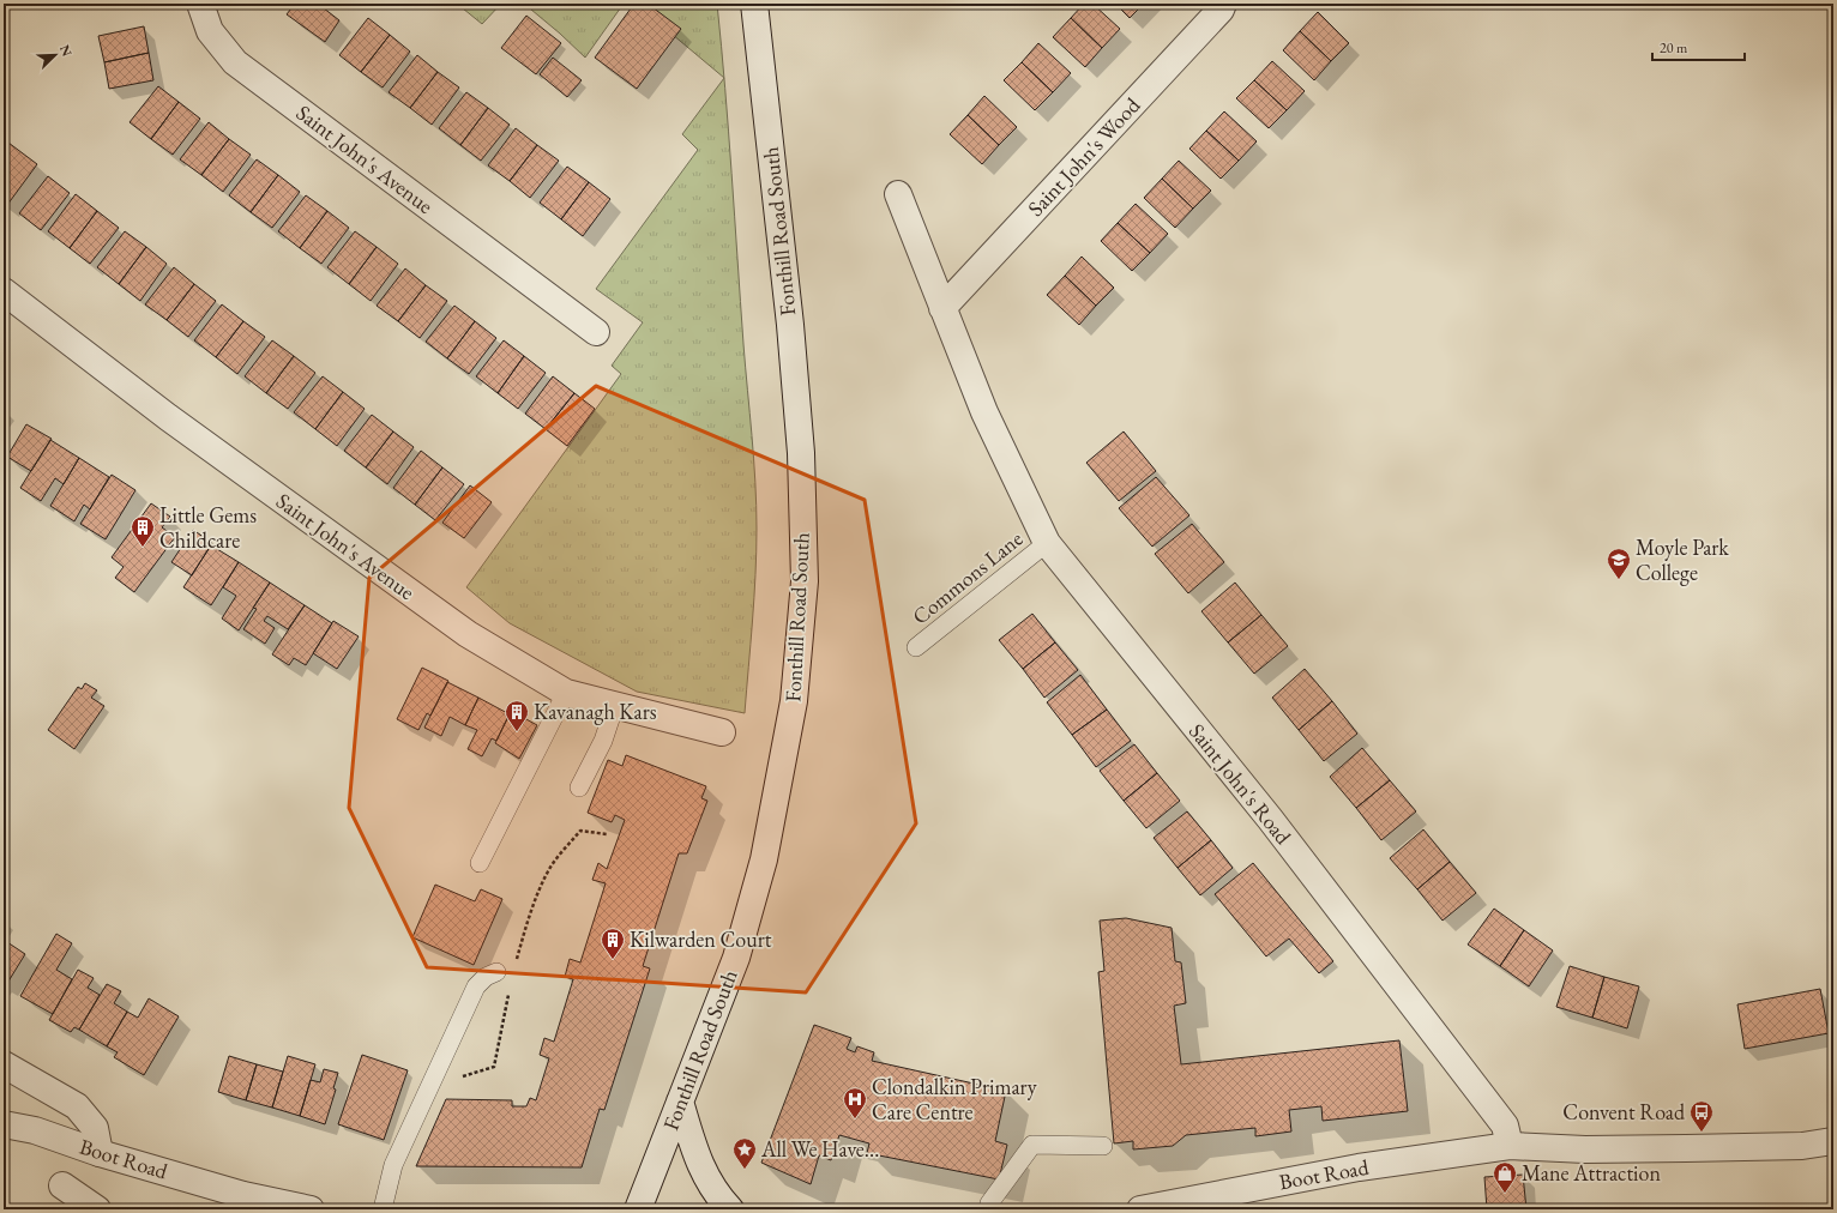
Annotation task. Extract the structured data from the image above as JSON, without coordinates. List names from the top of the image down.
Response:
{
  "streets": {
    "street": [
      "Saint John's Wood",
      "Saint John's Avenue",
      "Fonthill Road South",
      "Saint John's Road",
      "Boot Road"
    ],
    "lane": ["Commons Lane"]
  },
  "crossings": [
    ["Saint John's Wood", "Saint John's Road"],
    ["Commons Lane", "Saint John's Road"],
    ["Saint John's Road", "Boot Road"]
  ],
  "places": {
    "building": ["Little Gems Childcare", "Kavanagh Kars", "Kilwarden Court"],
    "school or university": ["Moyle Park College"],
    "hospital": ["Clondalkin Primary Care Centre"],
    "bus stop": ["Convent Road"],
    "place": ["All We Have..."],
    "shop": ["Mane Attraction"]
  },
  "scale_bar": "20 m",
  "north": "top right"
}
